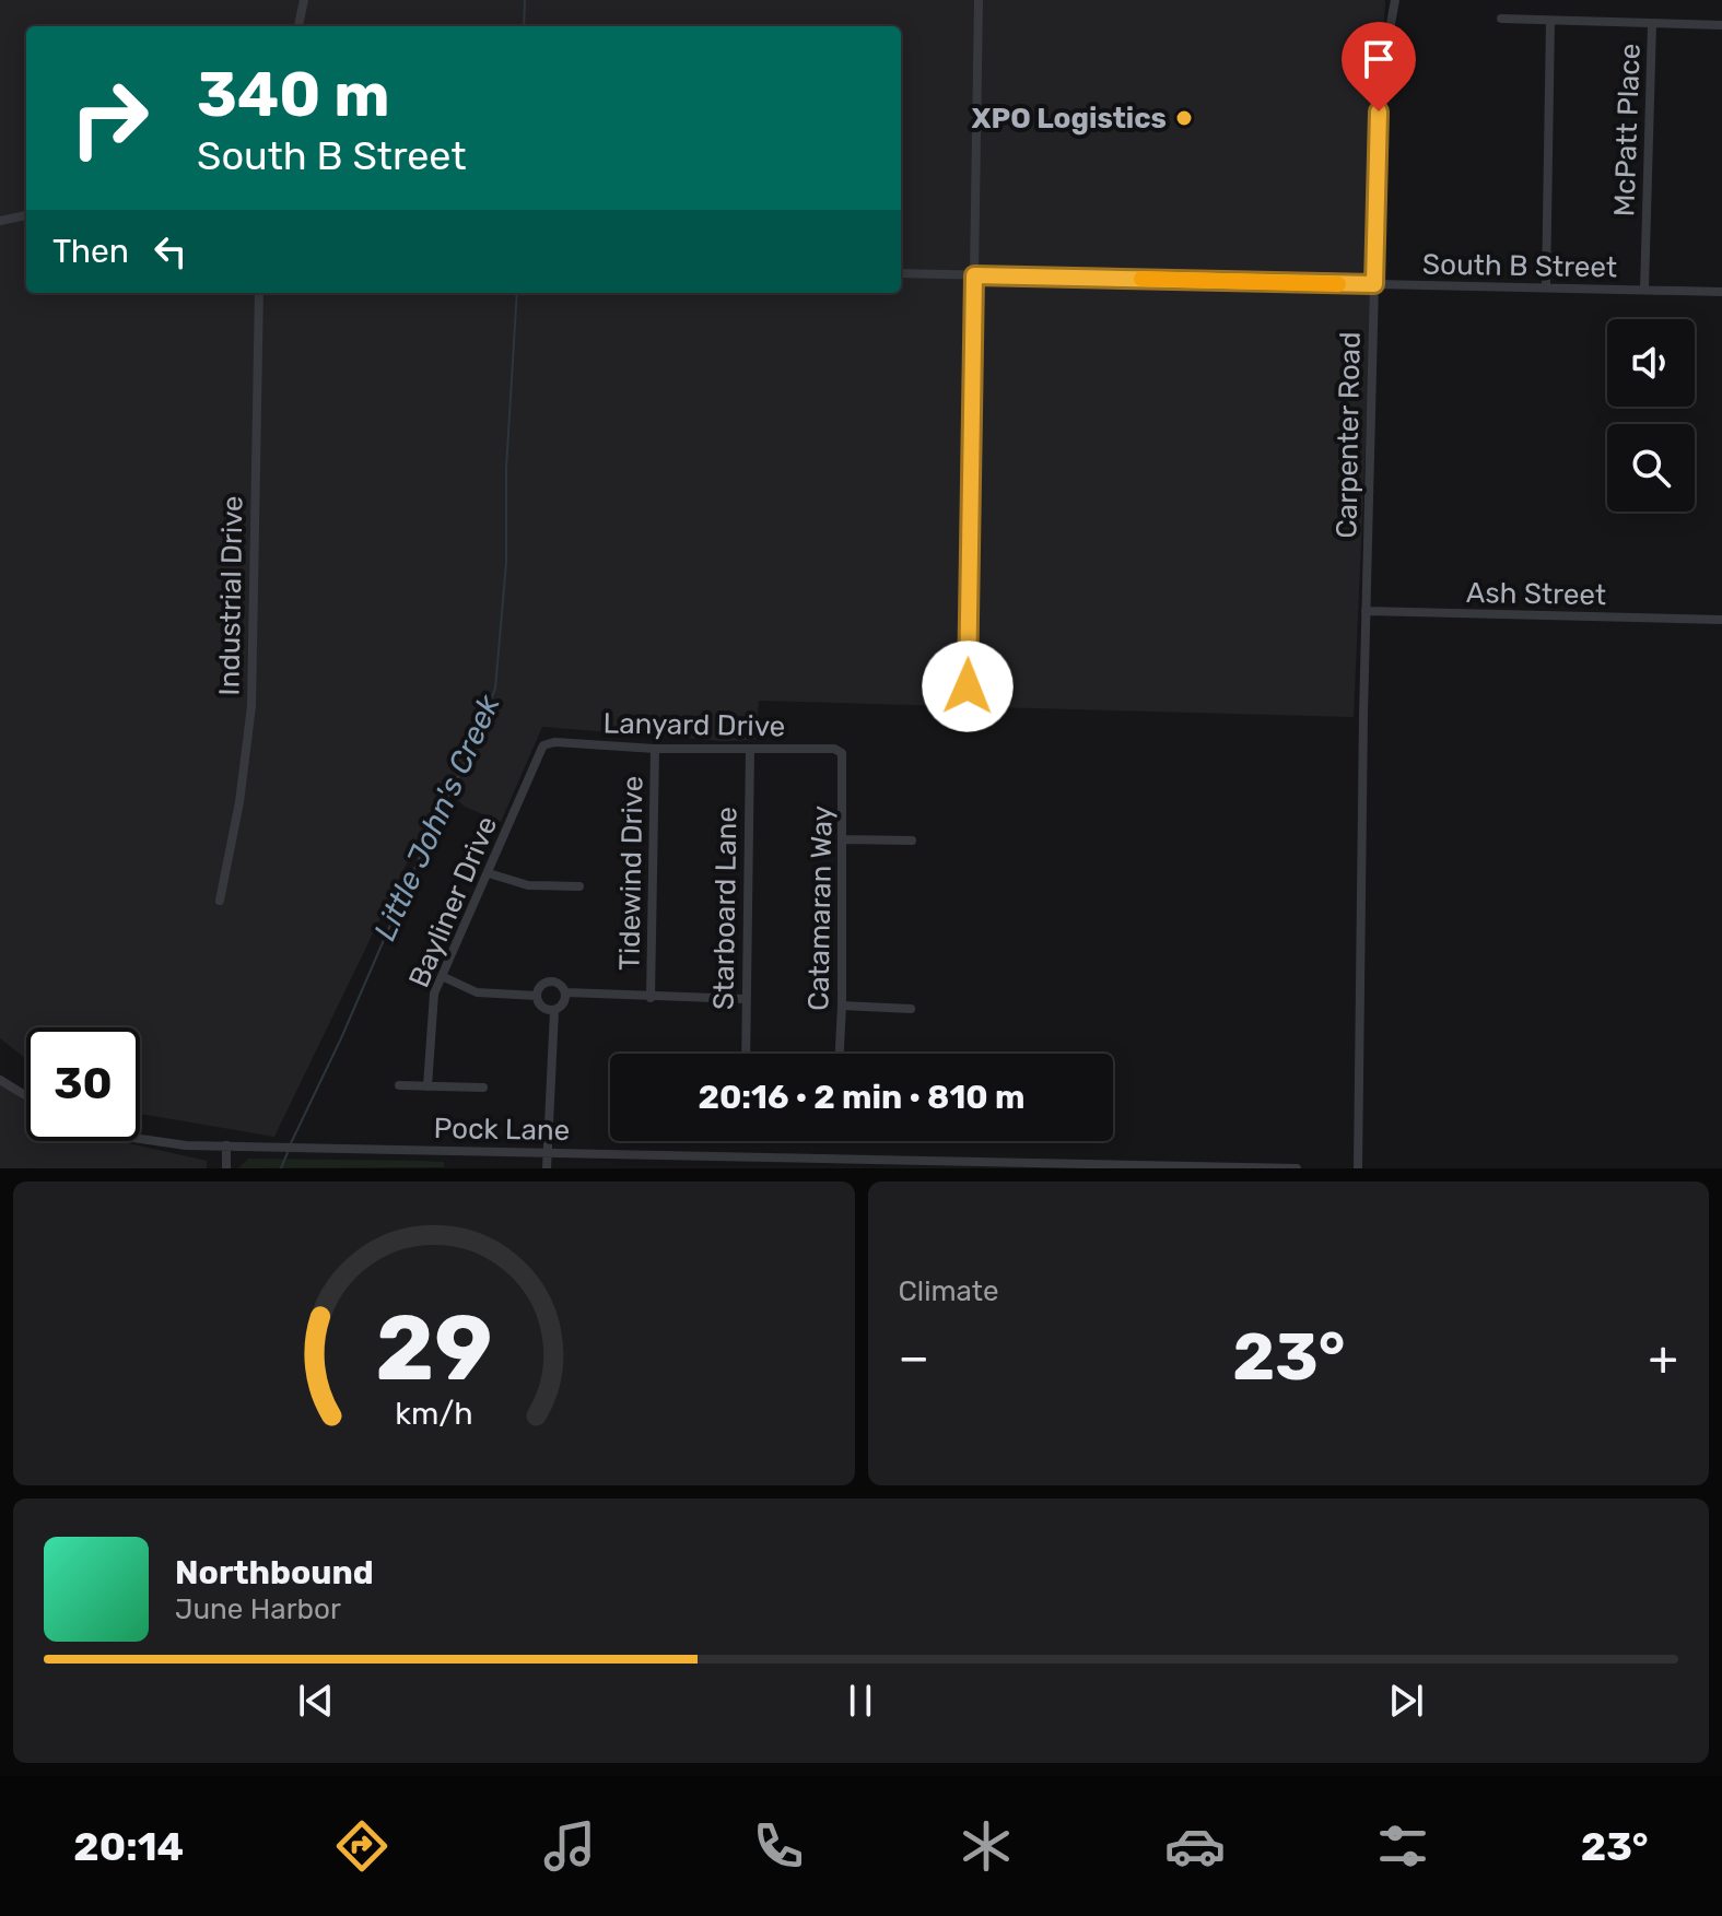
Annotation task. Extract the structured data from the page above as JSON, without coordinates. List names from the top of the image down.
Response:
{
  "streets": {
    "street": [
      "McPatt Place",
      "South B Street",
      "Carpenter Road",
      "Ash Street",
      "Industrial Drive",
      "Lanyard Drive",
      "Tidewind Drive",
      "Bayliner Drive",
      "Starboard Lane",
      "Catamaran Way",
      "Pock Lane"
    ]
  },
  "crossings": [
    ["McPatt Place", "South B Street"],
    ["South B Street", "Carpenter Road"],
    ["Carpenter Road", "Ash Street"],
    ["Lanyard Drive", "Tidewind Drive"],
    ["Lanyard Drive", "Bayliner Drive"],
    ["Lanyard Drive", "Starboard Lane"],
    ["Lanyard Drive", "Catamaran Way"]
  ],
  "water": ["Little John's Creek"],
  "places": ["XPO Logistics"],
  "page": {
    "turn": ["340 m", "South B Street"],
    "then": "Then",
    "limit": "30",
    "trip": "20:16 · 2 min · 810 m",
    "tile": "Climate",
    "heat": ["−", "23°", "+"],
    "song": ["Northbound", "June Harbor"],
    "tabs": ["20:14", "23°"],
    "gauge": ["29", "km/h"]
  }
}
